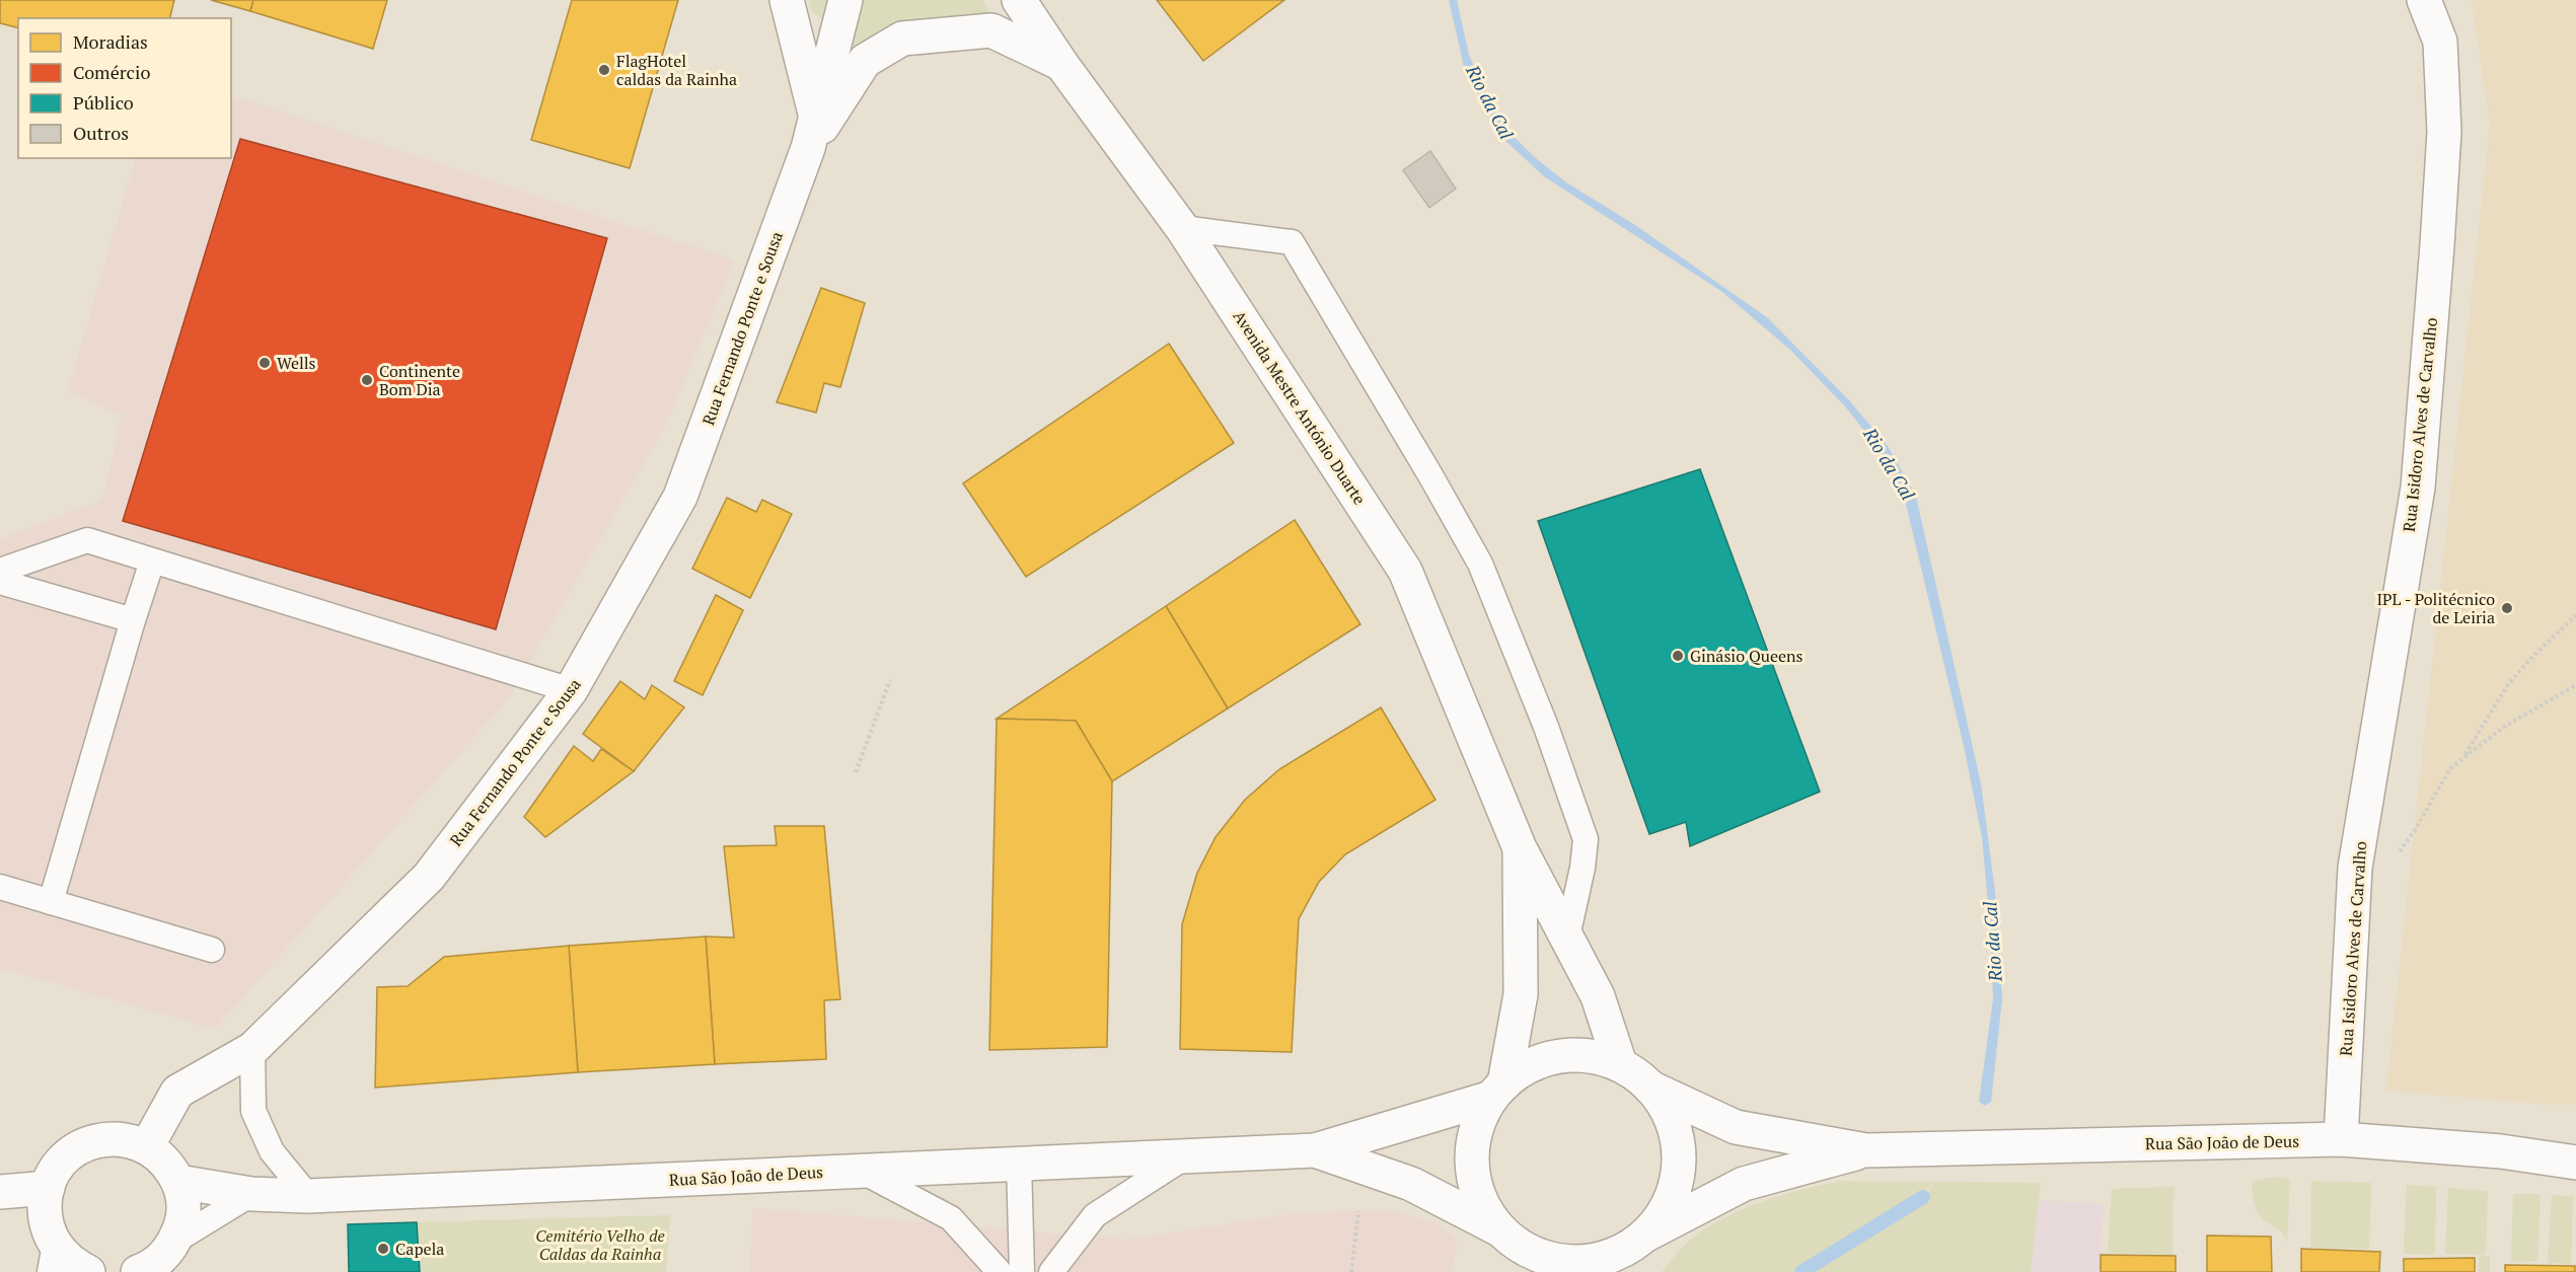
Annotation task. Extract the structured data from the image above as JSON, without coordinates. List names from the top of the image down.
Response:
{
  "streets": {
    "street": [
      "Rua Fernando Ponte e Sousa",
      "Avenida Mestre António Duarte",
      "Rua Isidoro Alves de Carvalho",
      "Rua São João de Deus"
    ]
  },
  "crossings": [
    ["Rua Fernando Ponte e Sousa", "Avenida Mestre António Duarte"],
    ["Rua Isidoro Alves de Carvalho", "Rua São João de Deus"]
  ],
  "water": ["Rio da Cal"],
  "parks": ["Cemitério Velho de Caldas da Rainha"],
  "places": [
    "FlagHotel caldas da Rainha",
    "Wells",
    "Continente Bom Dia",
    "IPL - Politécnico de Leiria",
    "Ginásio Queens",
    "Capela"
  ],
  "legend": [
    "Moradias",
    "Comércio",
    "Público",
    "Outros"
  ]
}
